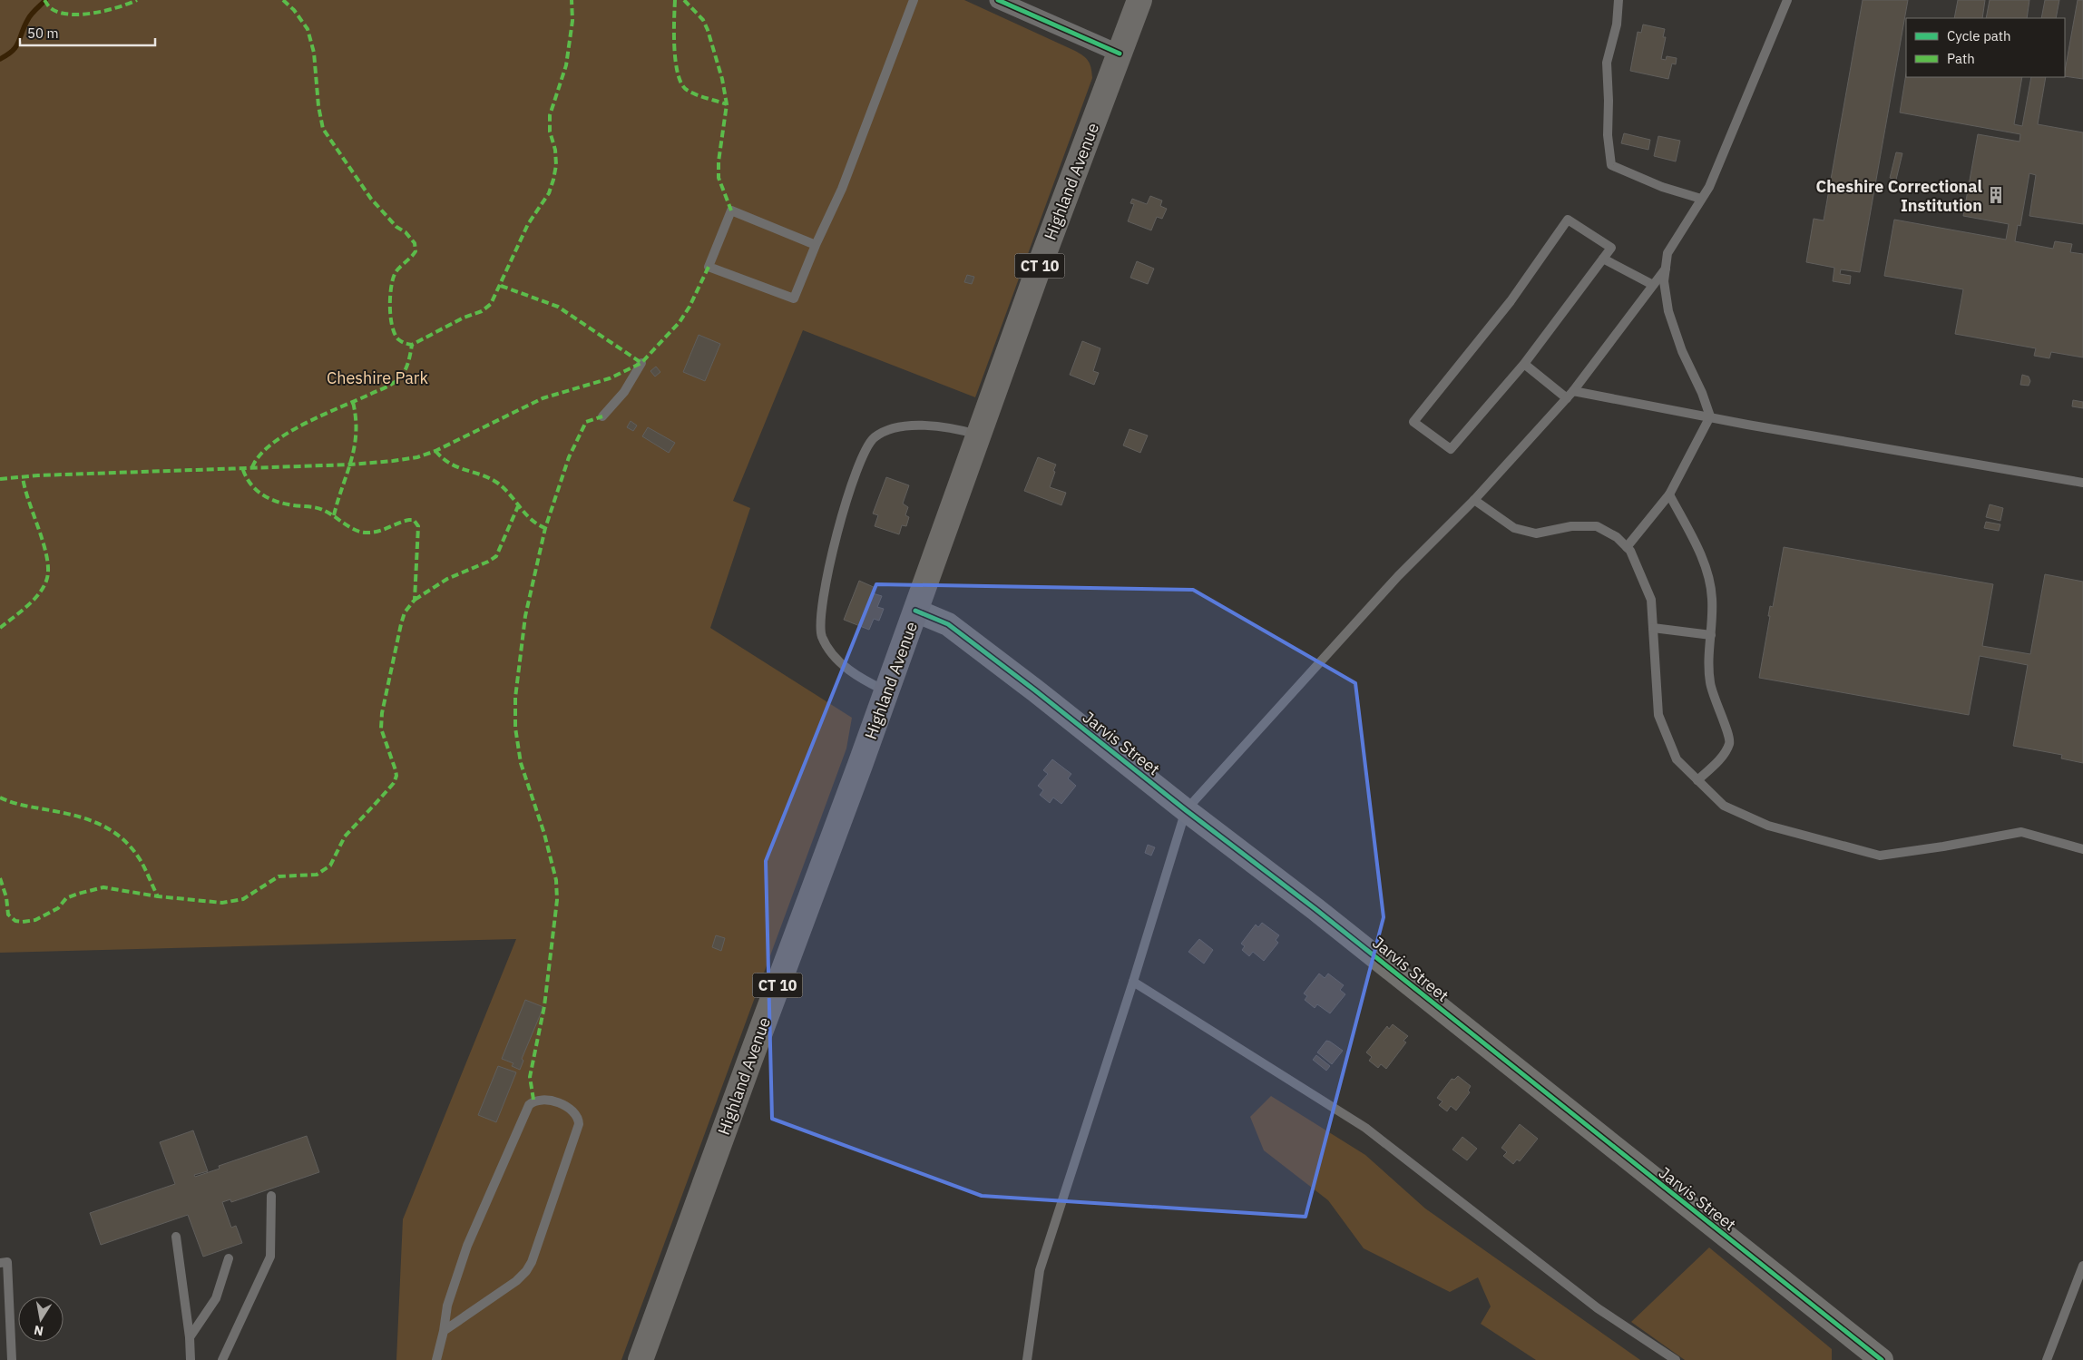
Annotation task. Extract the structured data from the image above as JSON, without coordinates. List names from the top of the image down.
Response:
{
  "streets": {
    "highway": ["Highland Avenue", "CT 10"],
    "street": ["Jarvis Street"]
  },
  "crossings": [
    ["Highland Avenue", "Jarvis Street"]
  ],
  "parks": ["Cheshire Park"],
  "places": {
    "building": ["Cheshire Correctional Institution"]
  },
  "legend": ["Cycle path", "Path"],
  "scale_bar": "50 m",
  "north": "bottom"
}
